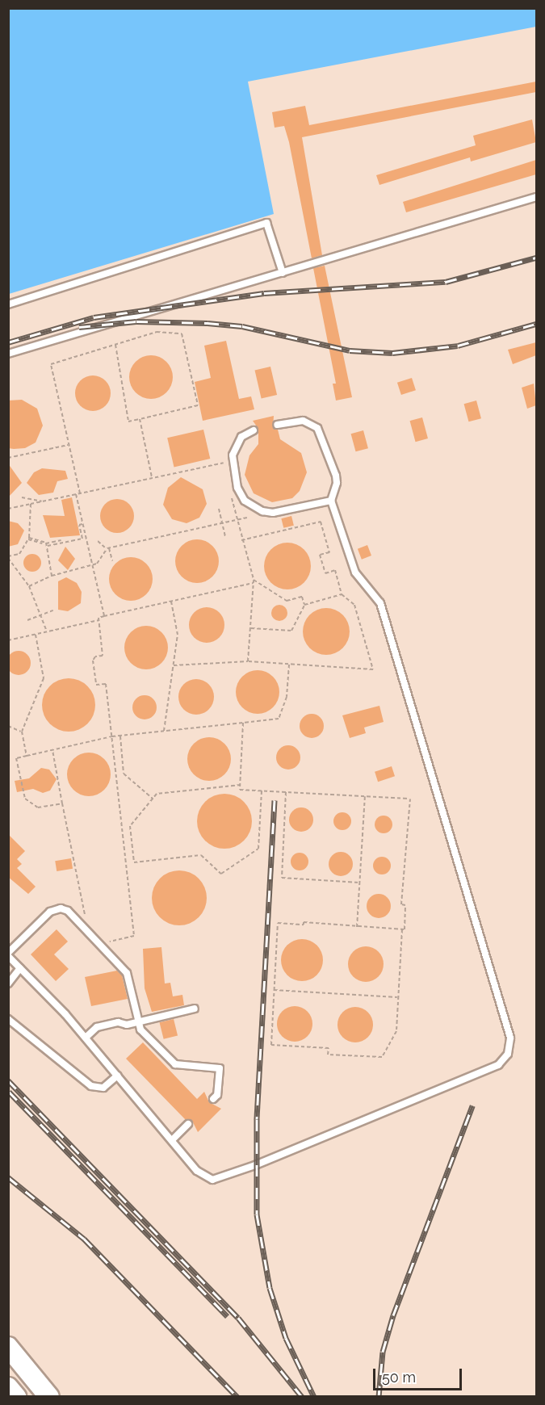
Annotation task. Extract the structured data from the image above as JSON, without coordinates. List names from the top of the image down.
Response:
{
  "scale_bar": "50 m"
}
